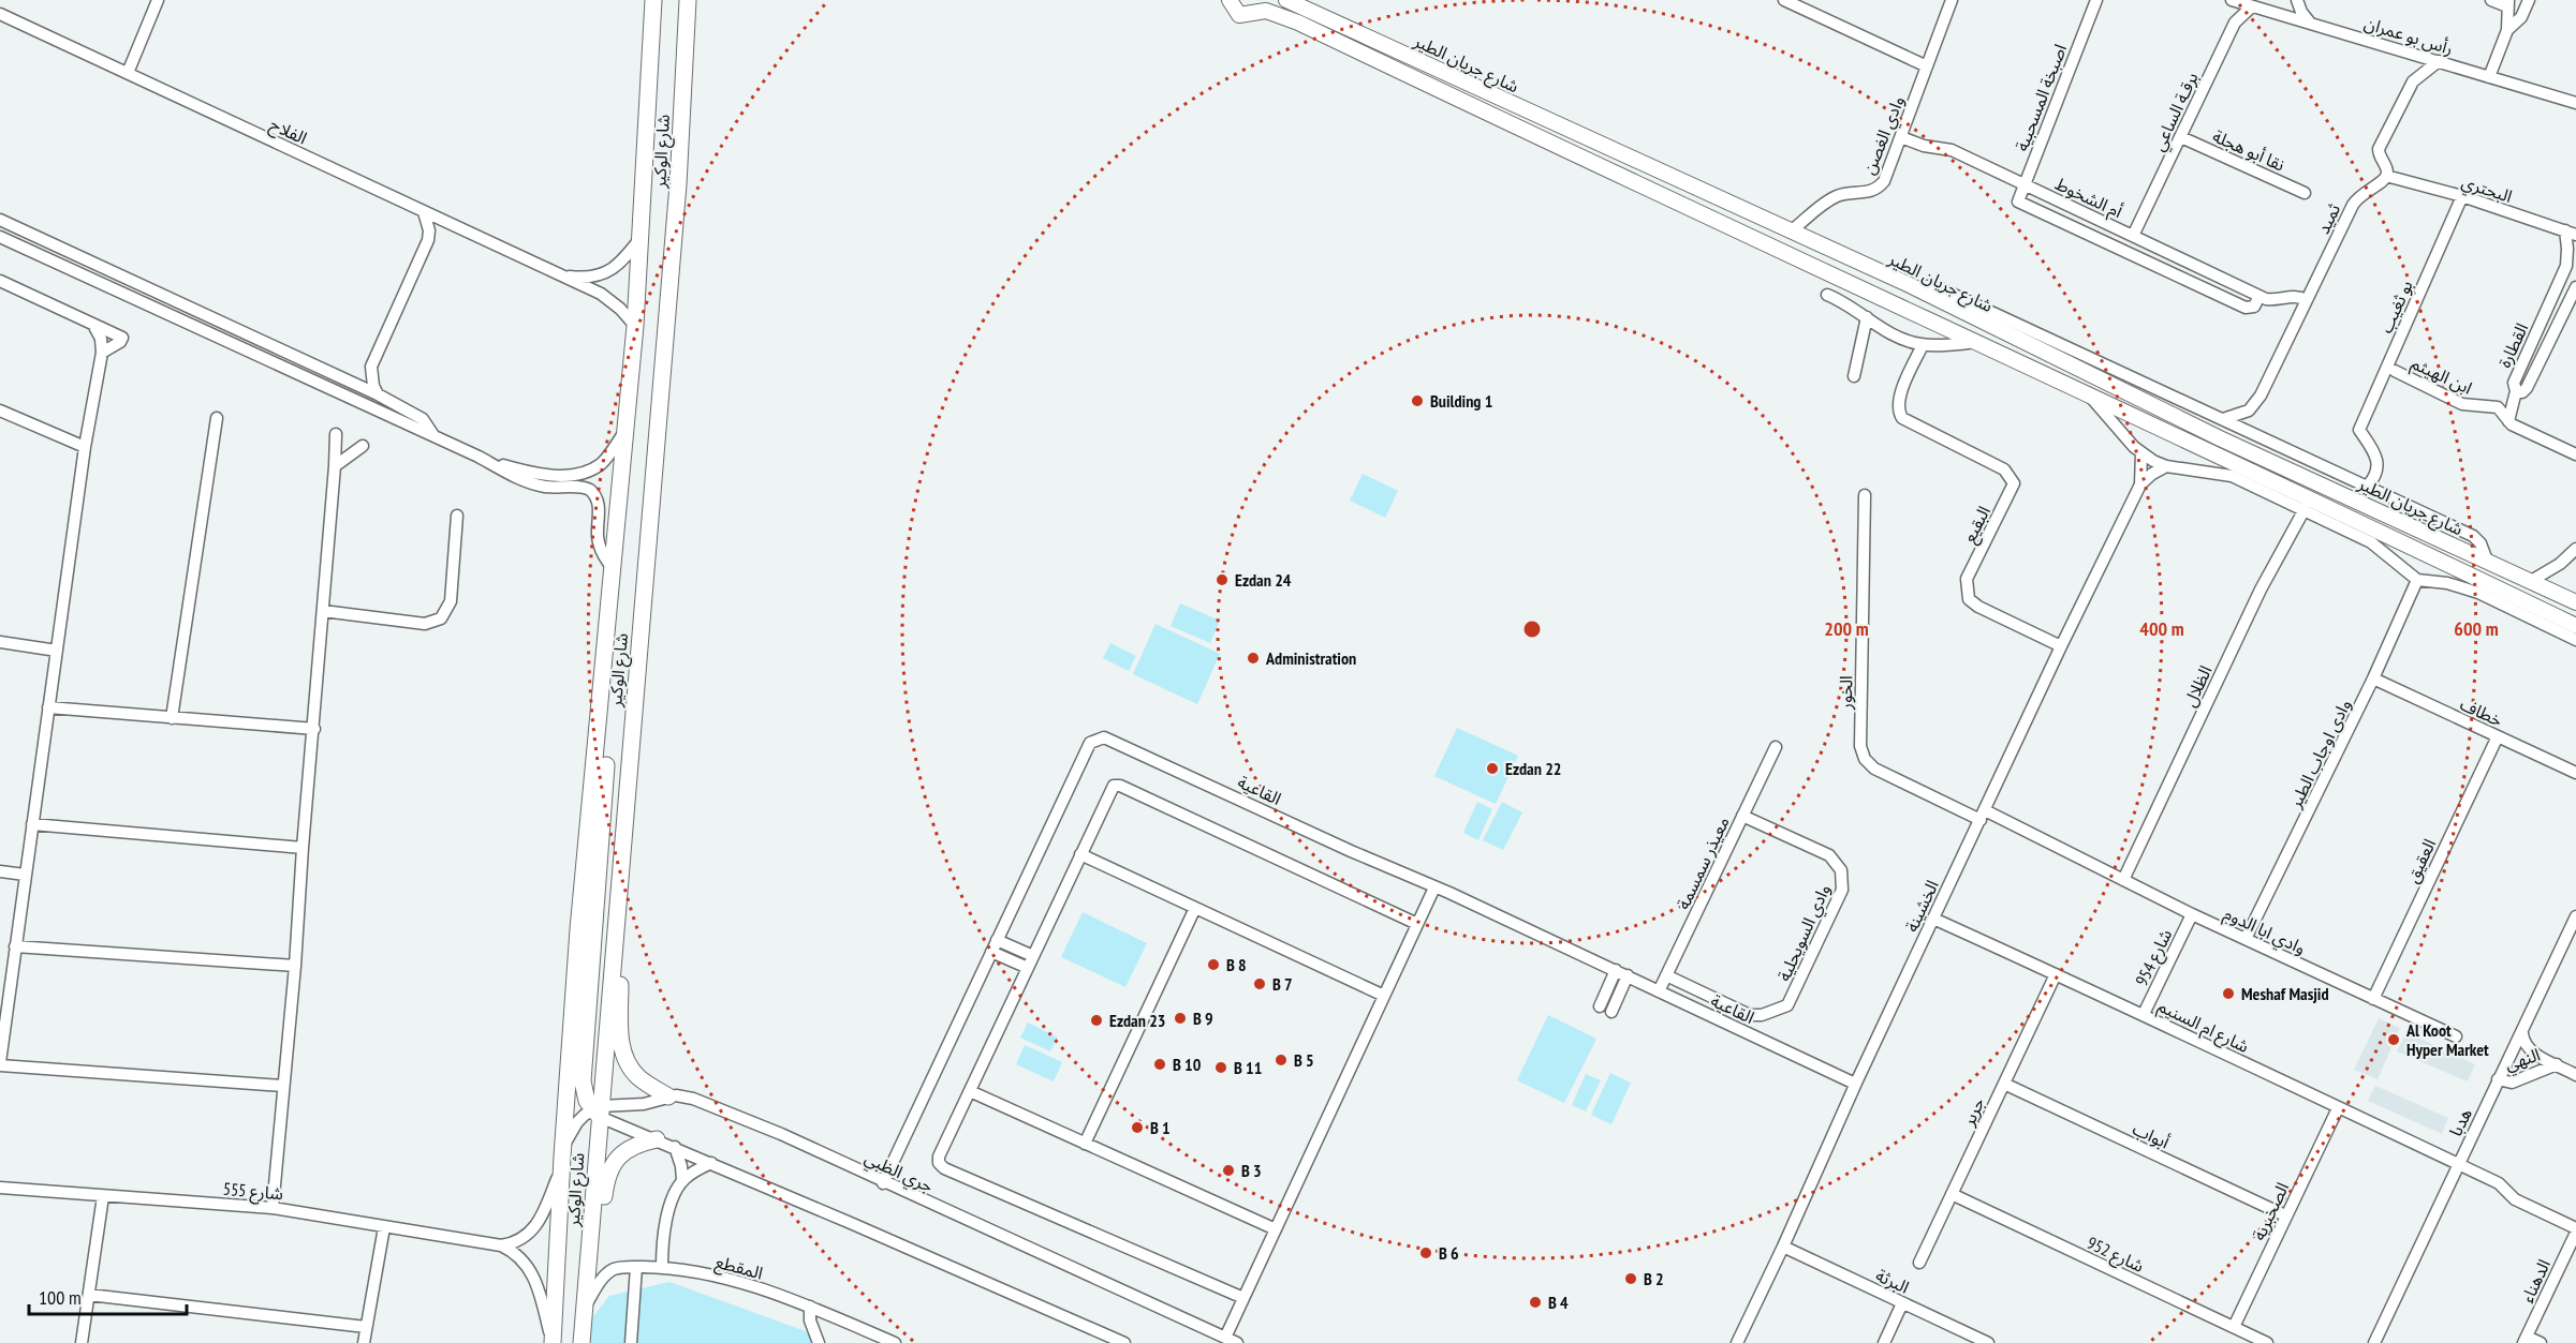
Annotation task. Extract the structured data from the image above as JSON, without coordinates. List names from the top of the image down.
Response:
{
  "streets": {
    "main road": ["شارع الوكير"],
    "street": [
      "رأس بو عمران",
      "شارع جريان الطير",
      "اصبخة المسحبية",
      "برقـة الساعي",
      "الفلاح",
      "وادي الغصن",
      "نقا أبو هجلة",
      "البحتري",
      "أم الشخوط",
      "ثميد",
      "بو ثغيب",
      "القطارة",
      "ابن الهيثم",
      "البقيع",
      "الظلال",
      "الخور",
      "خطاف",
      "وادى اوجاب الطير",
      "القاعية",
      "العقيق",
      "معيذر سمسمة",
      "الخشينة",
      "وادي ابا الدوم",
      "وادي السويحلية",
      "شارع 954",
      "شارع ام السنيم",
      "النهي",
      "جرير",
      "هدبا",
      "أبواب",
      "جري الظبي",
      "شارع 555",
      "الصخبرية",
      "شارع 952",
      "المقطع",
      "البرثة",
      "الدهناء"
    ]
  },
  "crossings": [
    ["رأس بو عمران", "برقـة الساعي"],
    ["شارع جريان الطير", "وادي الغصن"],
    ["شارع جريان الطير", "الظلال"],
    ["شارع جريان الطير", "وادى اوجاب الطير"],
    ["شارع جريان الطير", "الخشينة"],
    ["اصبخة المسحبية", "أم الشخوط"],
    ["برقـة الساعي", "نقا أبو هجلة"],
    ["برقـة الساعي", "أم الشخوط"],
    ["الفلاح", "شارع الوكير"],
    ["وادي الغصن", "أم الشخوط"],
    ["شارع الوكير", "جري الظبي"],
    ["شارع الوكير", "شارع 555"],
    ["شارع الوكير", "المقطع"],
    ["البحتري", "ثميد"],
    ["البحتري", "بو ثغيب"],
    ["البحتري", "القطارة"],
    ["أم الشخوط", "ثميد"],
    ["البقيع", "الخشينة"],
    ["الظلال", "وادي ابا الدوم"],
    ["الخور", "الخشينة"],
    ["الخور", "وادي ابا الدوم"],
    ["خطاف", "وادى اوجاب الطير"],
    ["خطاف", "العقيق"],
    ["وادى اوجاب الطير", "وادي ابا الدوم"],
    ["القاعية", "معيذر سمسمة"],
    ["القاعية", "الخشينة"],
    ["القاعية", "جري الظبي"],
    ["العقيق", "وادي ابا الدوم"],
    ["معيذر سمسمة", "وادي السويحلية"],
    ["الخشينة", "شارع ام السنيم"],
    ["الخشينة", "البرثة"],
    ["وادي ابا الدوم", "شارع 954"],
    ["شارع 954", "شارع ام السنيم"],
    ["شارع ام السنيم", "جرير"],
    ["شارع ام السنيم", "هدبا"],
    ["شارع ام السنيم", "الصخبرية"],
    ["شارع ام السنيم", "الدهناء"],
    ["النهي", "هدبا"],
    ["جرير", "أبواب"],
    ["جرير", "شارع 952"],
    ["أبواب", "الصخبرية"],
    ["الصخبرية", "شارع 952"]
  ],
  "places": [
    "Building 1",
    "Ezdan 24",
    "Administration",
    "Ezdan 22",
    "B 8",
    "B 7",
    "Meshaf Masjid",
    "B 9",
    "Ezdan 23",
    "Al Koot Hyper Market",
    "B 5",
    "B 10",
    "B 11",
    "B 1",
    "B 3",
    "B 6",
    "B 2",
    "B 4"
  ],
  "scale_bar": "100 m",
  "rings": ["200 m", "400 m", "600 m"]
}
